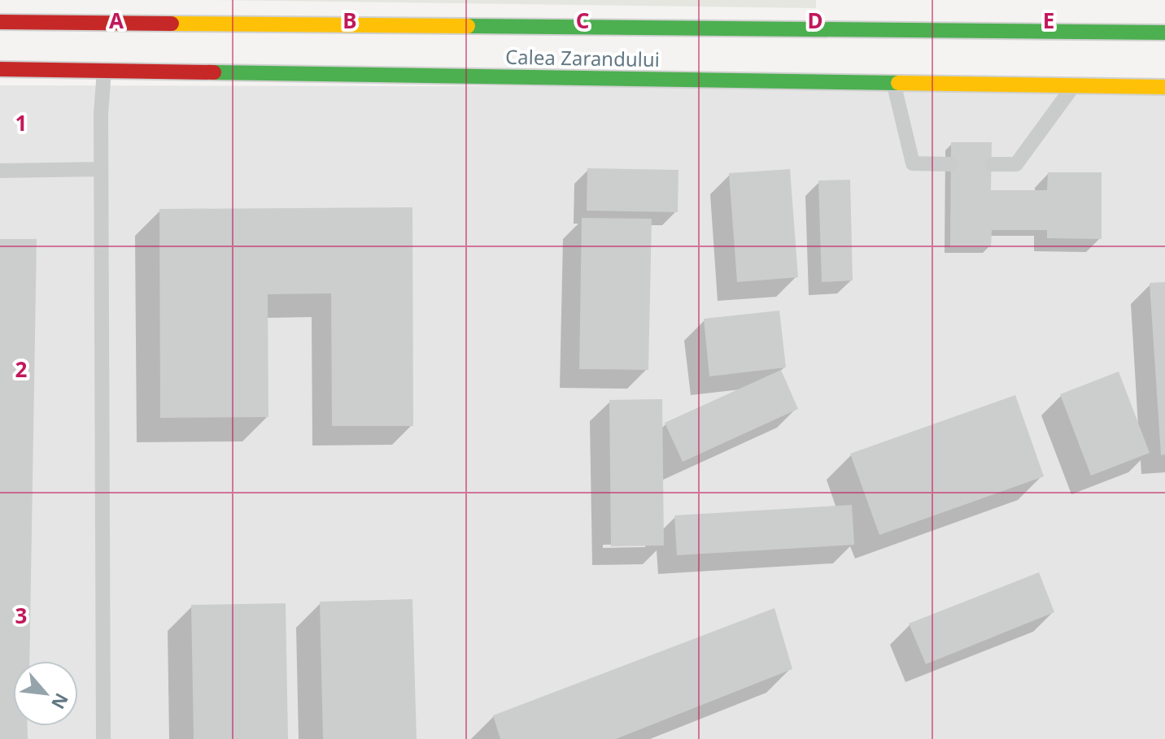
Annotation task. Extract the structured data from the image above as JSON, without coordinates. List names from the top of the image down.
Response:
{
  "streets": {
    "main road": ["Calea Zarandului"]
  },
  "north": "bottom right",
  "grid": {
    "columns": [
      "A",
      "B",
      "C",
      "D",
      "E"
    ],
    "rows": ["1", "2", "3"]
  }
}
